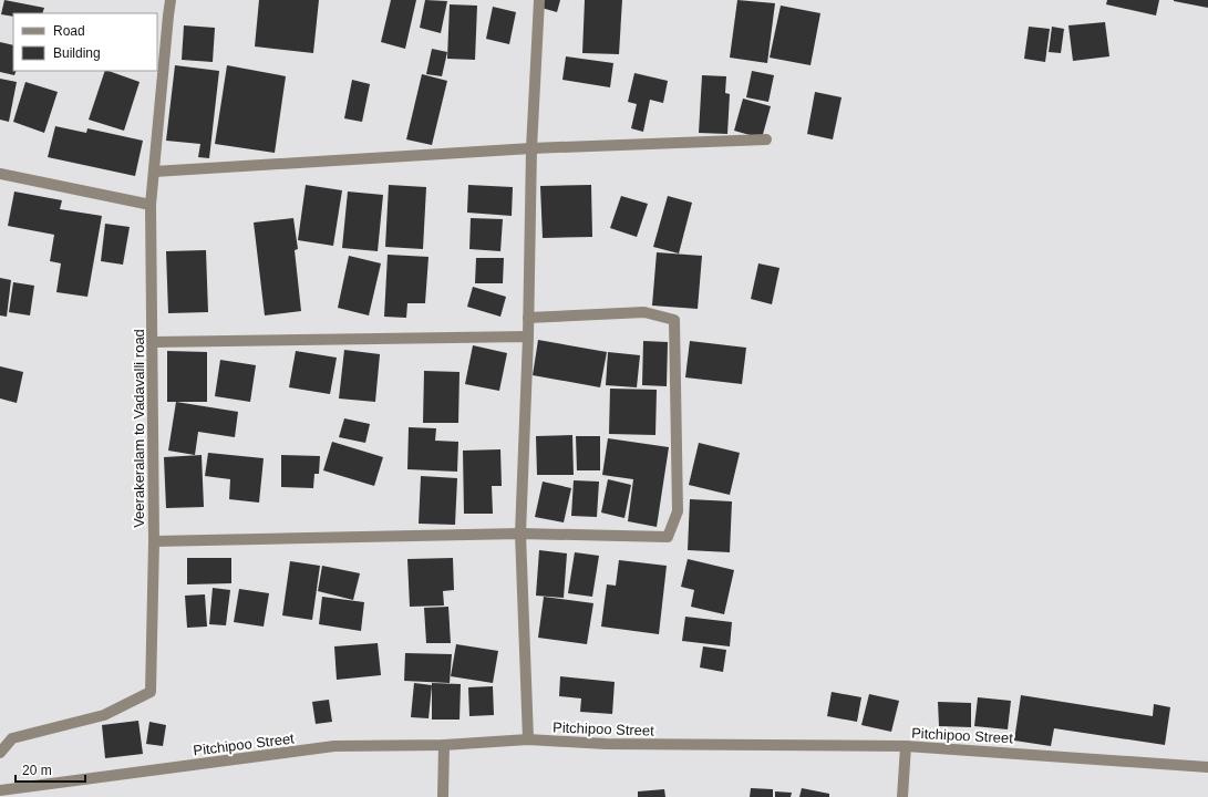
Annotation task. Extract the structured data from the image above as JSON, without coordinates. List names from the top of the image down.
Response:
{
  "streets": {
    "street": ["Veerakeralam to Vadavalli road", "Pitchipoo Street"]
  },
  "legend": ["Road", "Building"],
  "scale_bar": "20 m"
}
